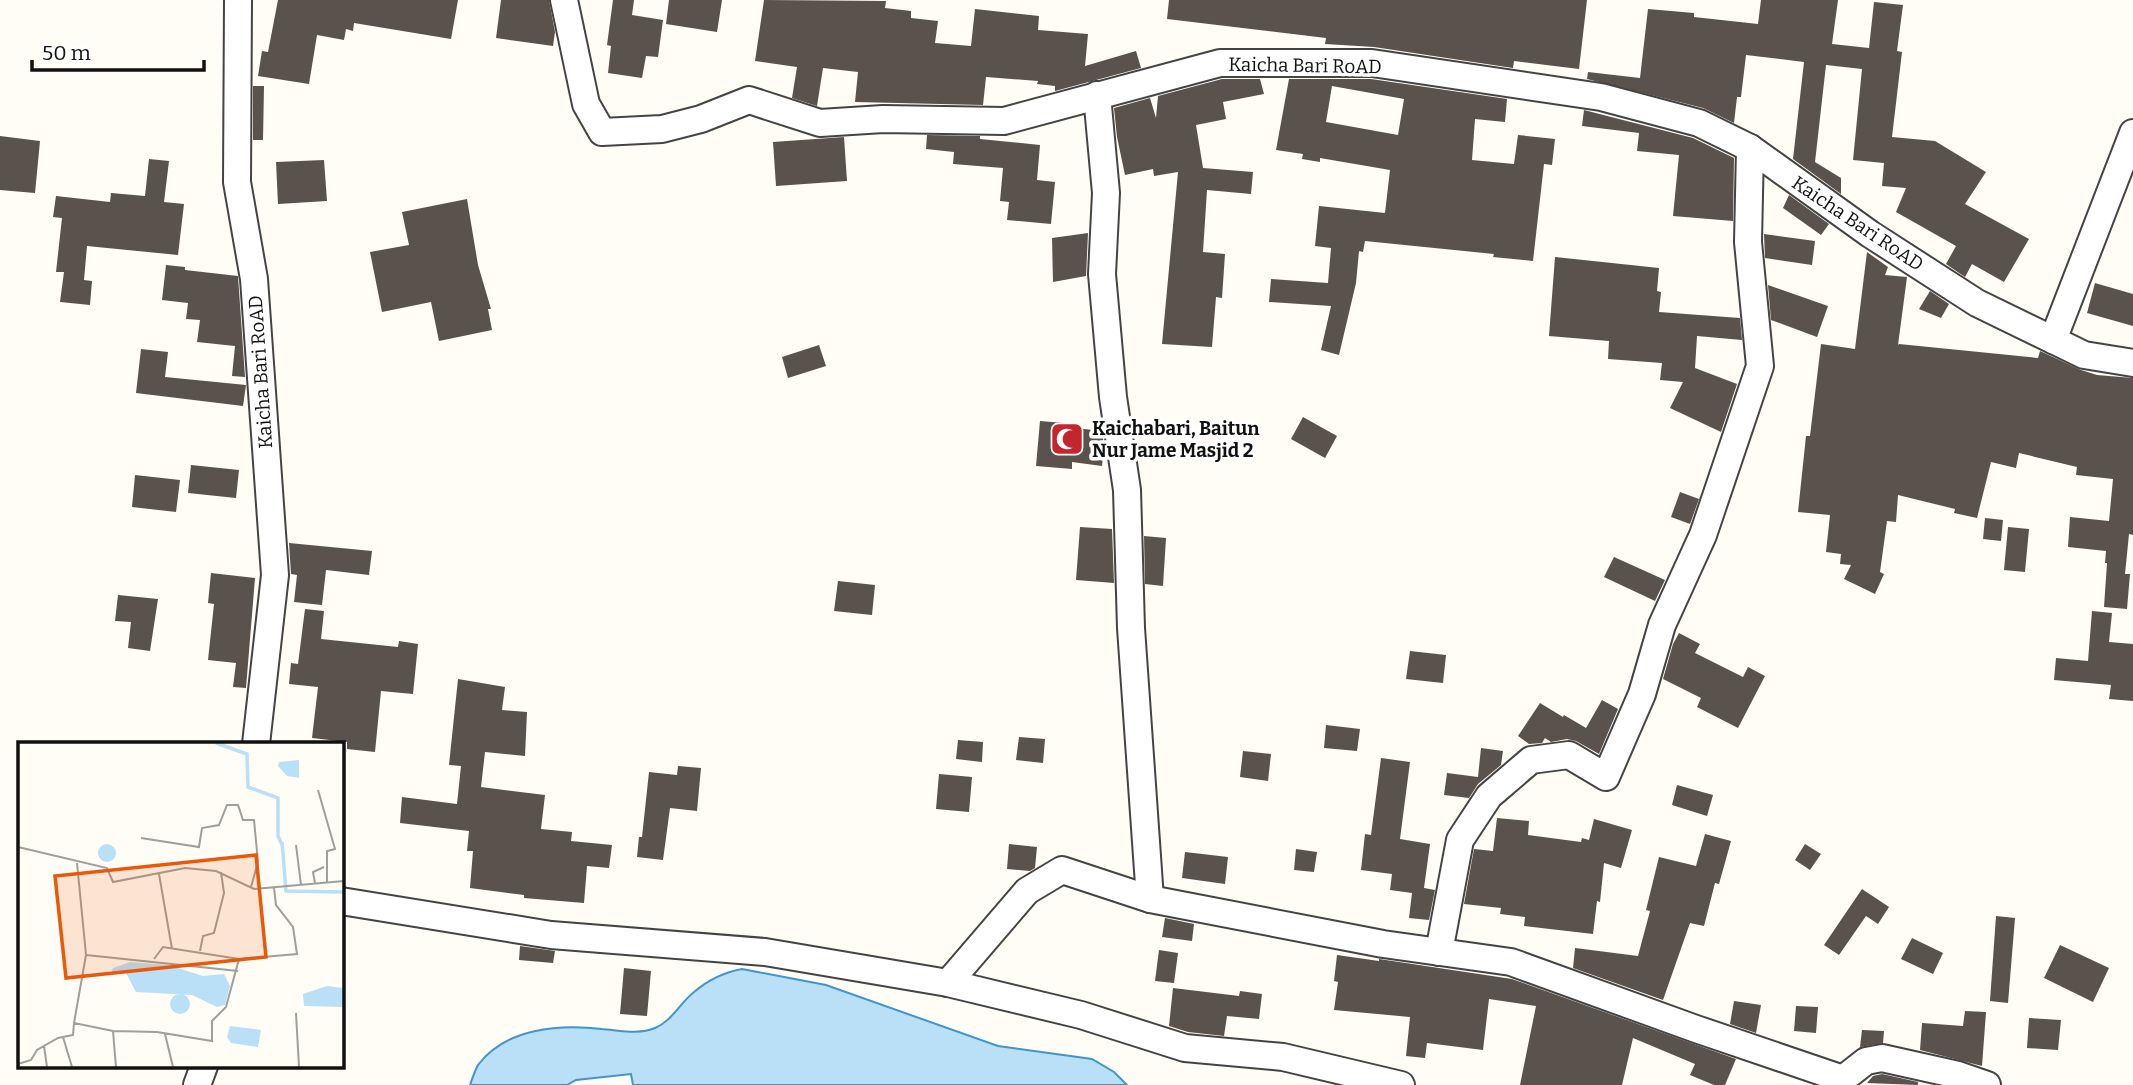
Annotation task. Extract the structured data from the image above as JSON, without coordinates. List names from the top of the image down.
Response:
{
  "streets": {
    "street": ["Kaicha Bari RoAD"]
  },
  "places": {
    "mosque": ["Kaichabari, Baitun Nur Jame Masjid 2"]
  },
  "scale_bar": "50 m"
}
